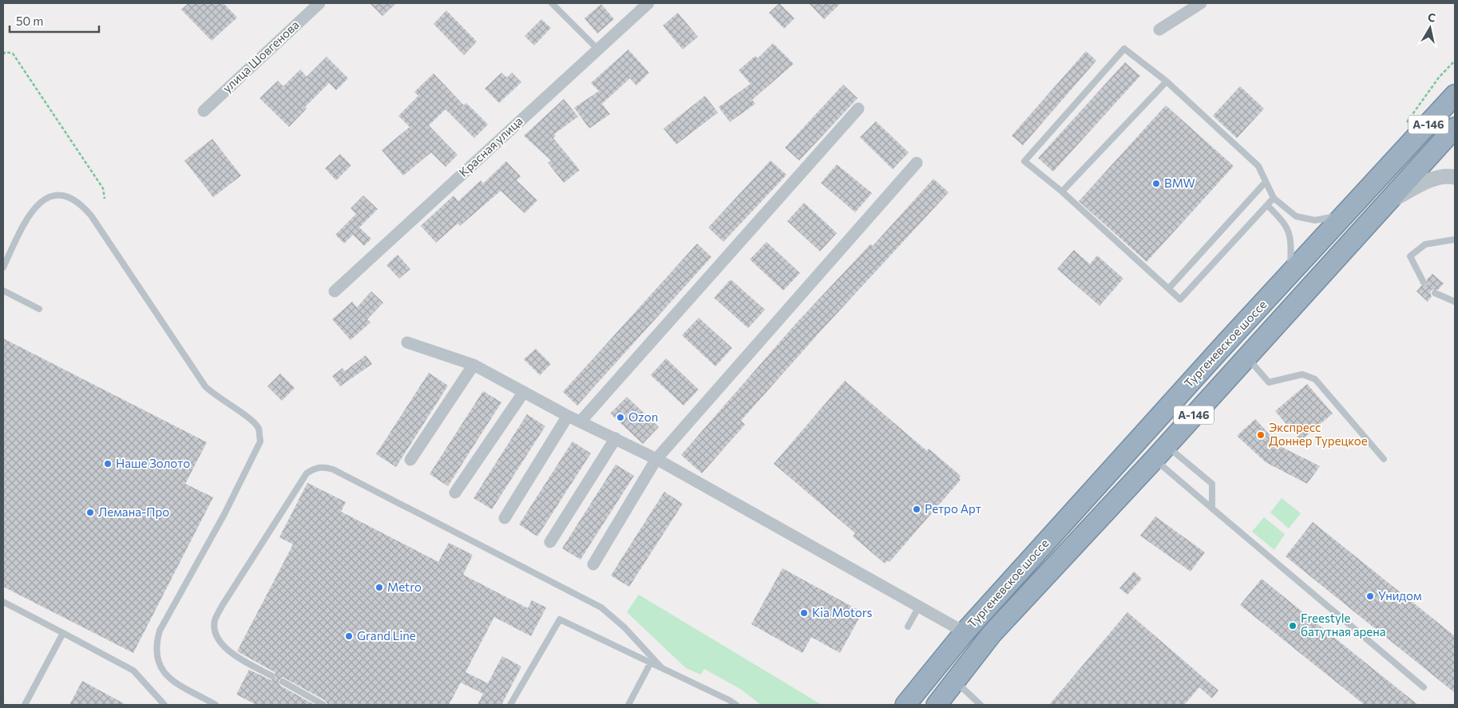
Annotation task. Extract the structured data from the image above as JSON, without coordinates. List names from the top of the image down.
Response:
{
  "streets": {
    "highway": ["А-146", "Тургеневское шоссе"],
    "street": ["улица Шовгенова", "Красная улица"]
  },
  "places": [
    "BMW",
    "Ozon",
    "Экспресс Доннер Турецкое",
    "Наше Золото",
    "Ретро Арт",
    "Лемана-Про",
    "Metro",
    "Унидом",
    "Kia Motors",
    "Freestyle батутная арена",
    "Grand Line"
  ],
  "scale_bar": "50 m",
  "north": "top"
}
